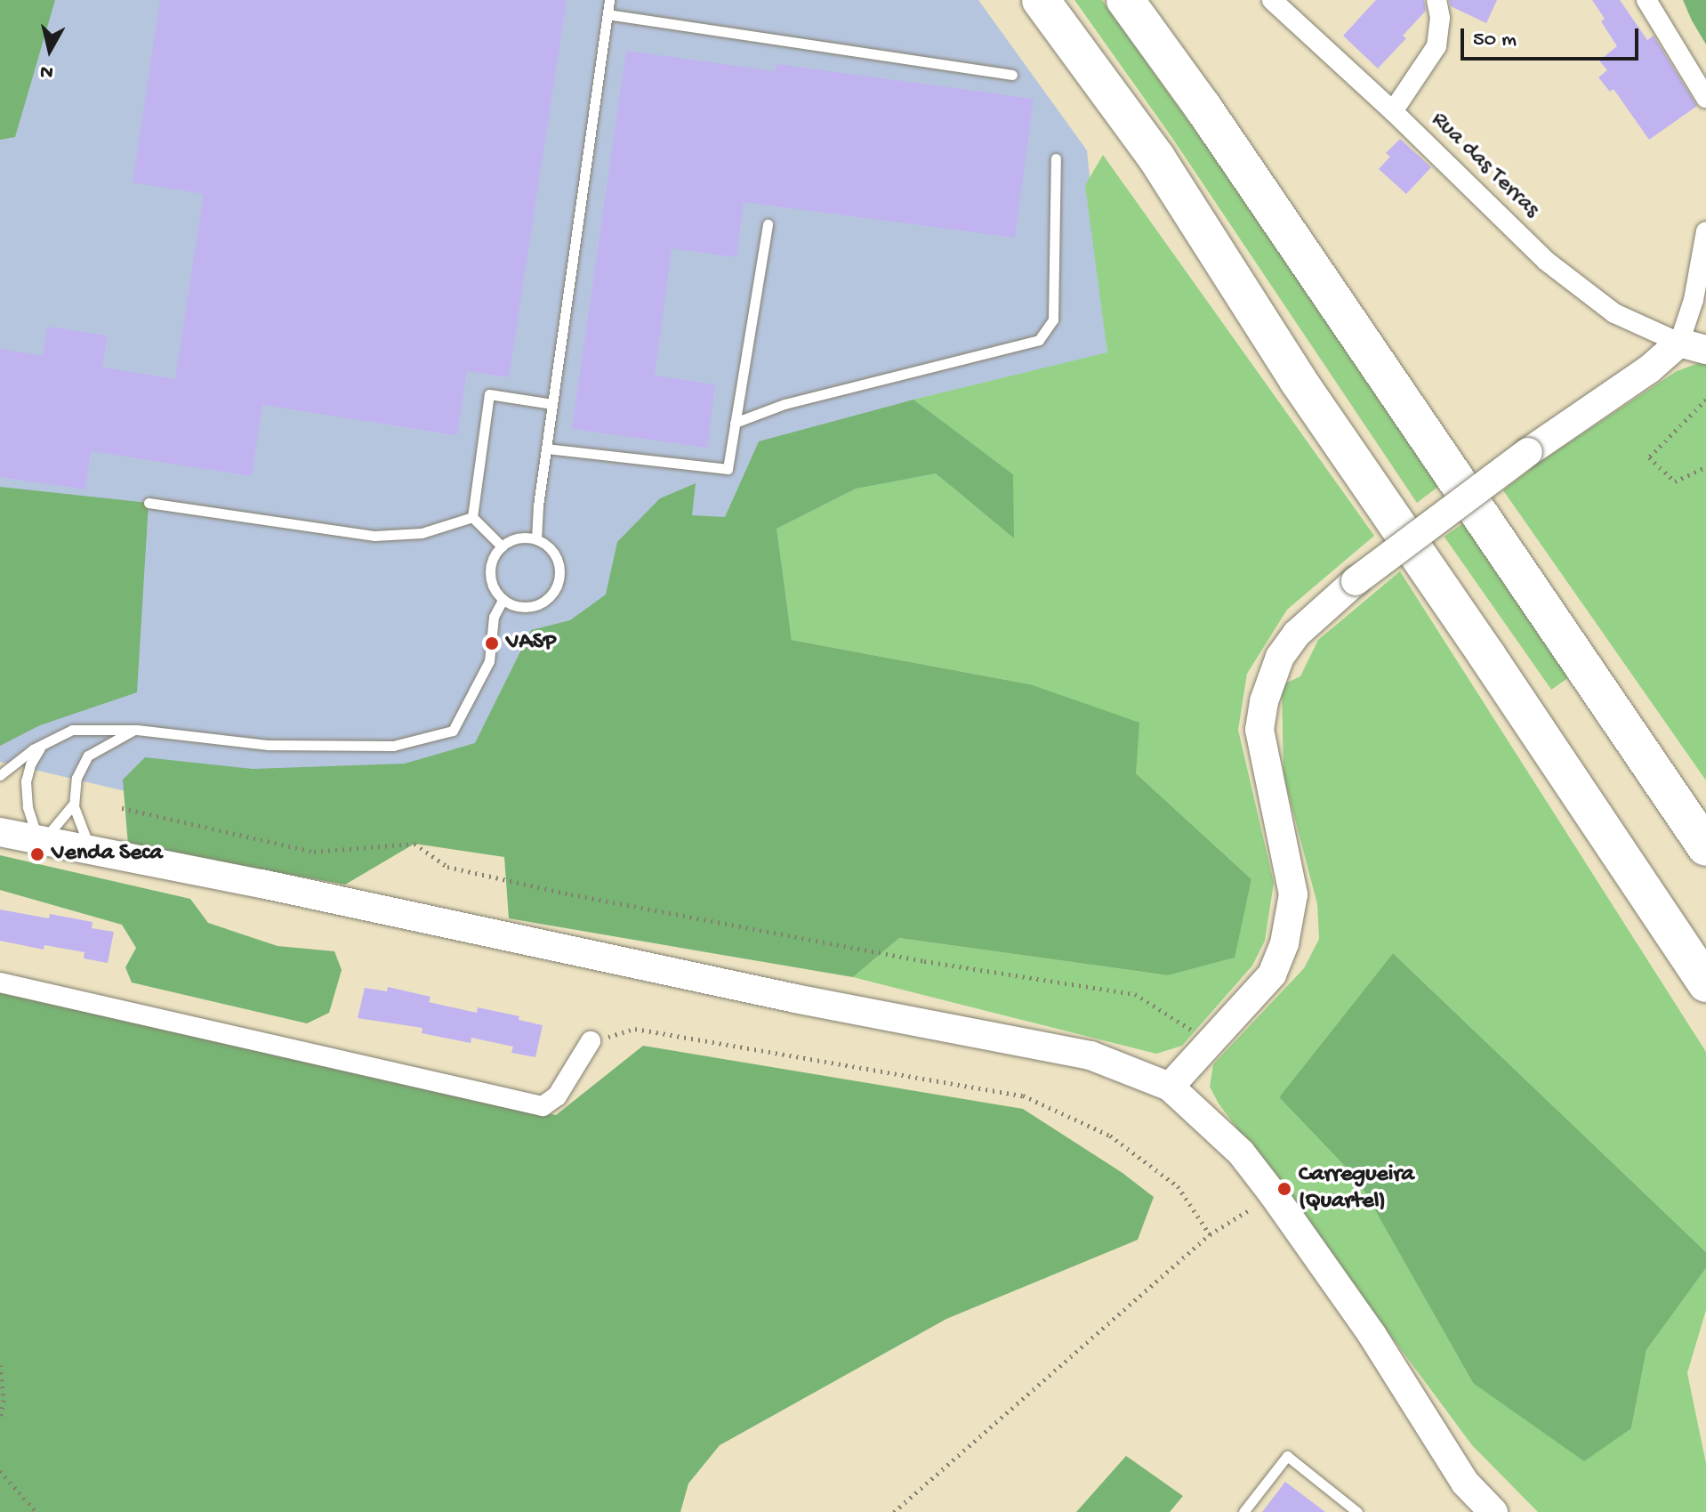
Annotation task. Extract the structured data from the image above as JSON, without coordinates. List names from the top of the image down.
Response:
{
  "streets": {
    "street": ["Rua das Terras"]
  },
  "places": ["VASP", "Venda Seca", "Carregueira (Quartel)"],
  "scale_bar": "50 m",
  "north": "bottom"
}
